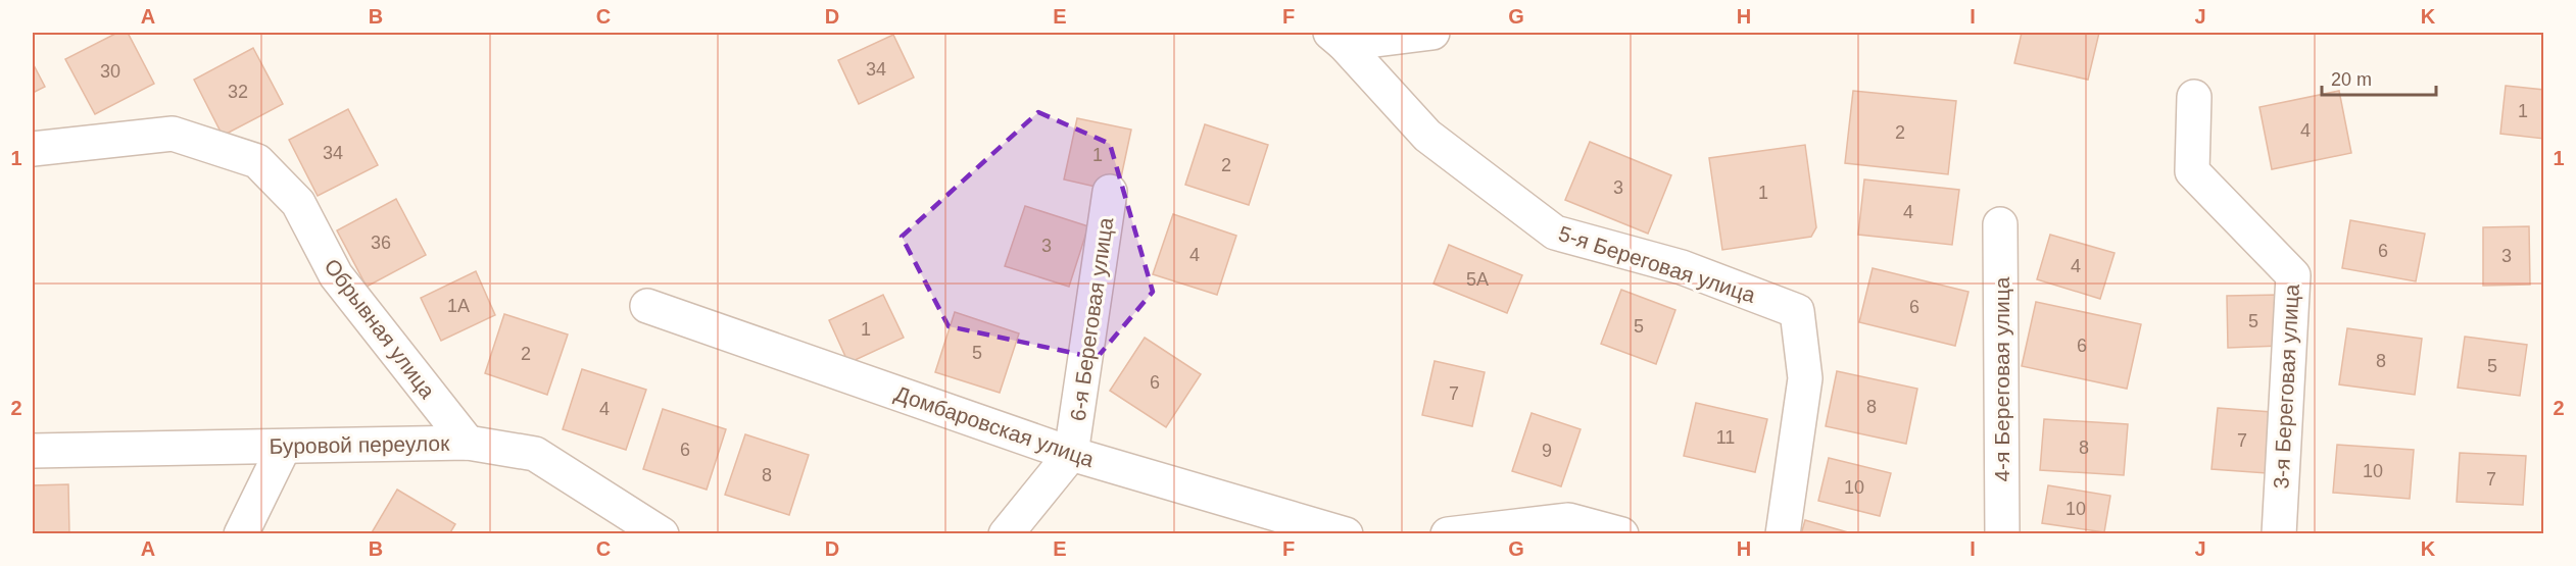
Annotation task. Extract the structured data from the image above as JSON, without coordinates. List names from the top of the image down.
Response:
{
  "streets": {
    "street": [
      "5-я Береговая улица",
      "6-я Береговая улица",
      "Обрывная улица",
      "4-я Береговая улица",
      "3-я Береговая улица",
      "Домбаровская улица",
      "Буровой переулок"
    ]
  },
  "crossings": [
    ["6-я Береговая улица", "Домбаровская улица"],
    ["Обрывная улица", "Буровой переулок"]
  ],
  "house_numbers": [
    "34",
    "30",
    "32",
    "1",
    "4",
    "2",
    "34",
    "1",
    "2",
    "3",
    "1",
    "4",
    "36",
    "3",
    "6",
    "4",
    "3",
    "4",
    "5А",
    "1А",
    "6",
    "5",
    "5",
    "1",
    "6",
    "5",
    "2",
    "8",
    "5",
    "6",
    "7",
    "8",
    "4",
    "11",
    "7",
    "8",
    "6",
    "9",
    "10",
    "8",
    "7",
    "10",
    "10"
  ],
  "scale_bar": "20 m",
  "grid": {
    "columns": [
      "A",
      "B",
      "C",
      "D",
      "E",
      "F",
      "G",
      "H",
      "I",
      "J",
      "K"
    ],
    "rows": ["1", "2"]
  }
}
